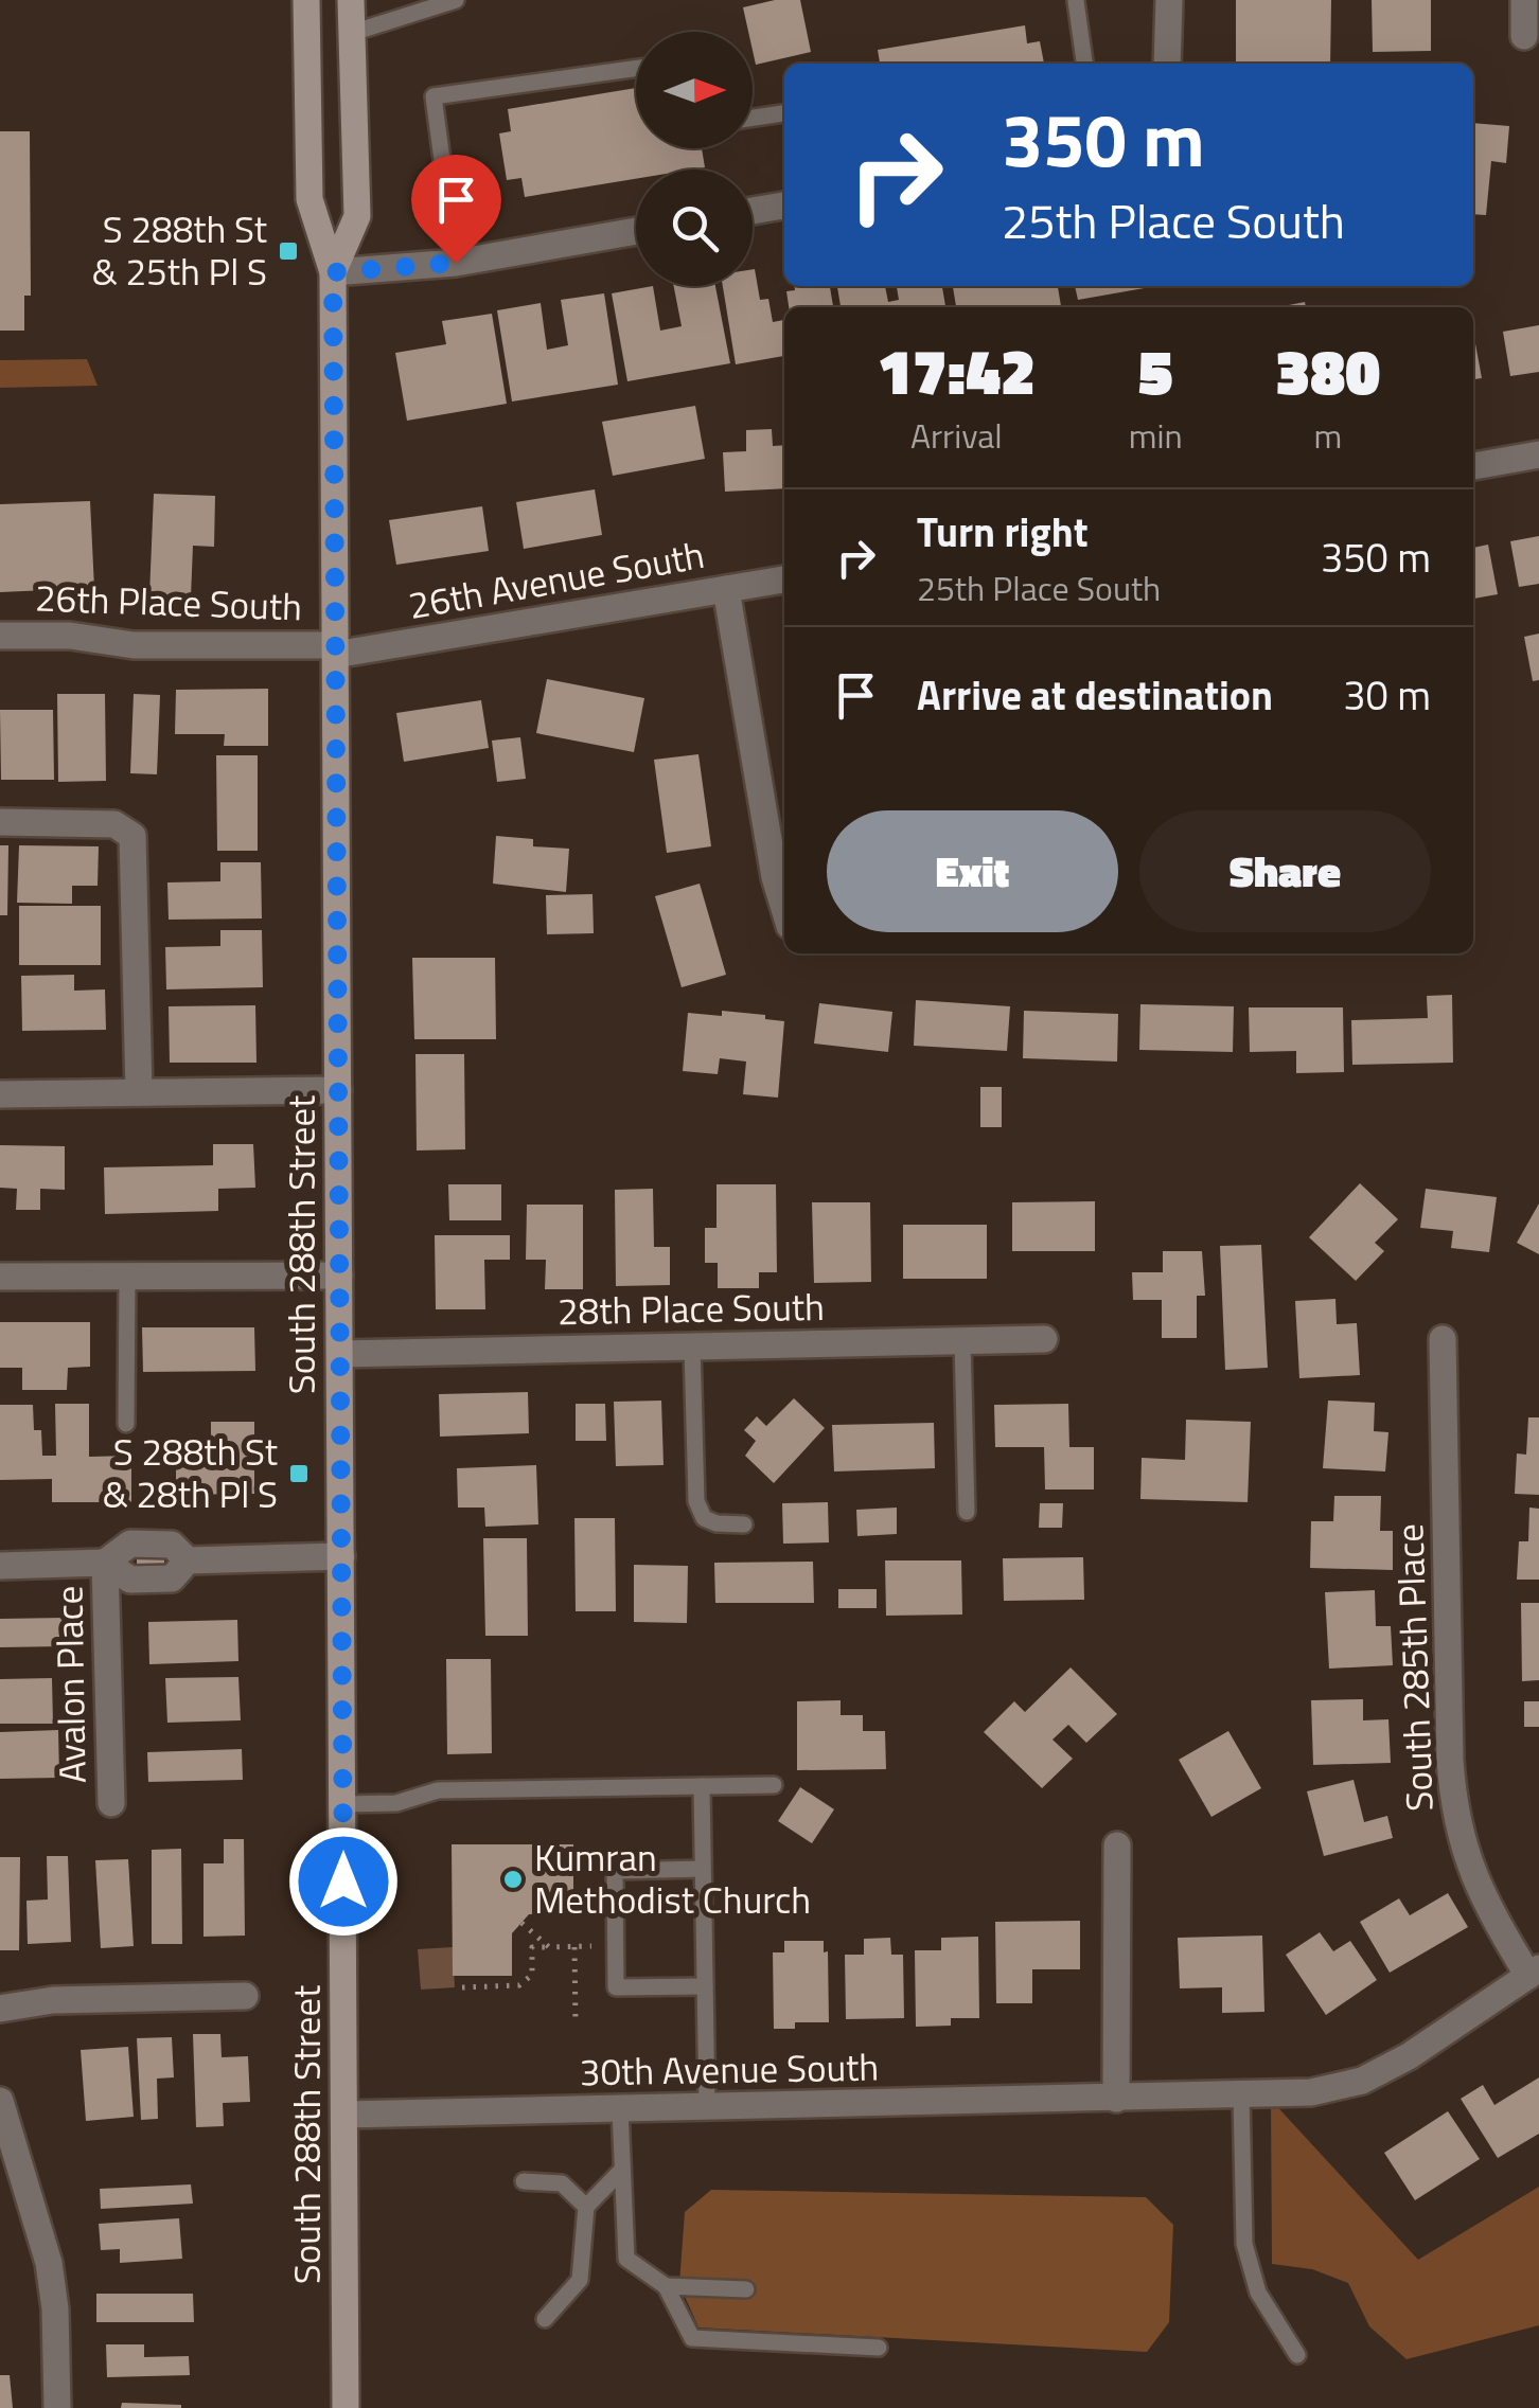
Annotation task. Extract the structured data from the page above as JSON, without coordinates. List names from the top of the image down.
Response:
{
  "streets": {
    "main road": ["South 288th Street"],
    "street": [
      "26th Avenue South",
      "26th Place South",
      "28th Place South",
      "South 285th Place",
      "Avalon Place",
      "30th Avenue South"
    ]
  },
  "crossings": [
    ["26th Avenue South", "26th Place South"],
    ["26th Avenue South", "South 288th Street"],
    ["26th Place South", "South 288th Street"],
    ["South 288th Street", "28th Place South"],
    ["South 288th Street", "30th Avenue South"],
    ["South 285th Place", "30th Avenue South"]
  ],
  "places": {
    "transit": ["S 288th St & 25th Pl S", "S 288th St & 28th Pl S"],
    "other": ["Kumran Methodist Church"]
  },
  "north": "right",
  "page": {
    "turn": ["350 m", "25th Place South"],
    "eta": [
      "17:42",
      "Arrival",
      "5",
      "min",
      "380",
      "m"
    ],
    "list": [
      {
        "name": "Turn right",
        "note": "25th Place South",
        "value": "350 m"
      },
      {
        "name": "Arrive at destination",
        "value": "30 m"
      }
    ],
    "buttons": ["Exit", "Share"]
  }
}
